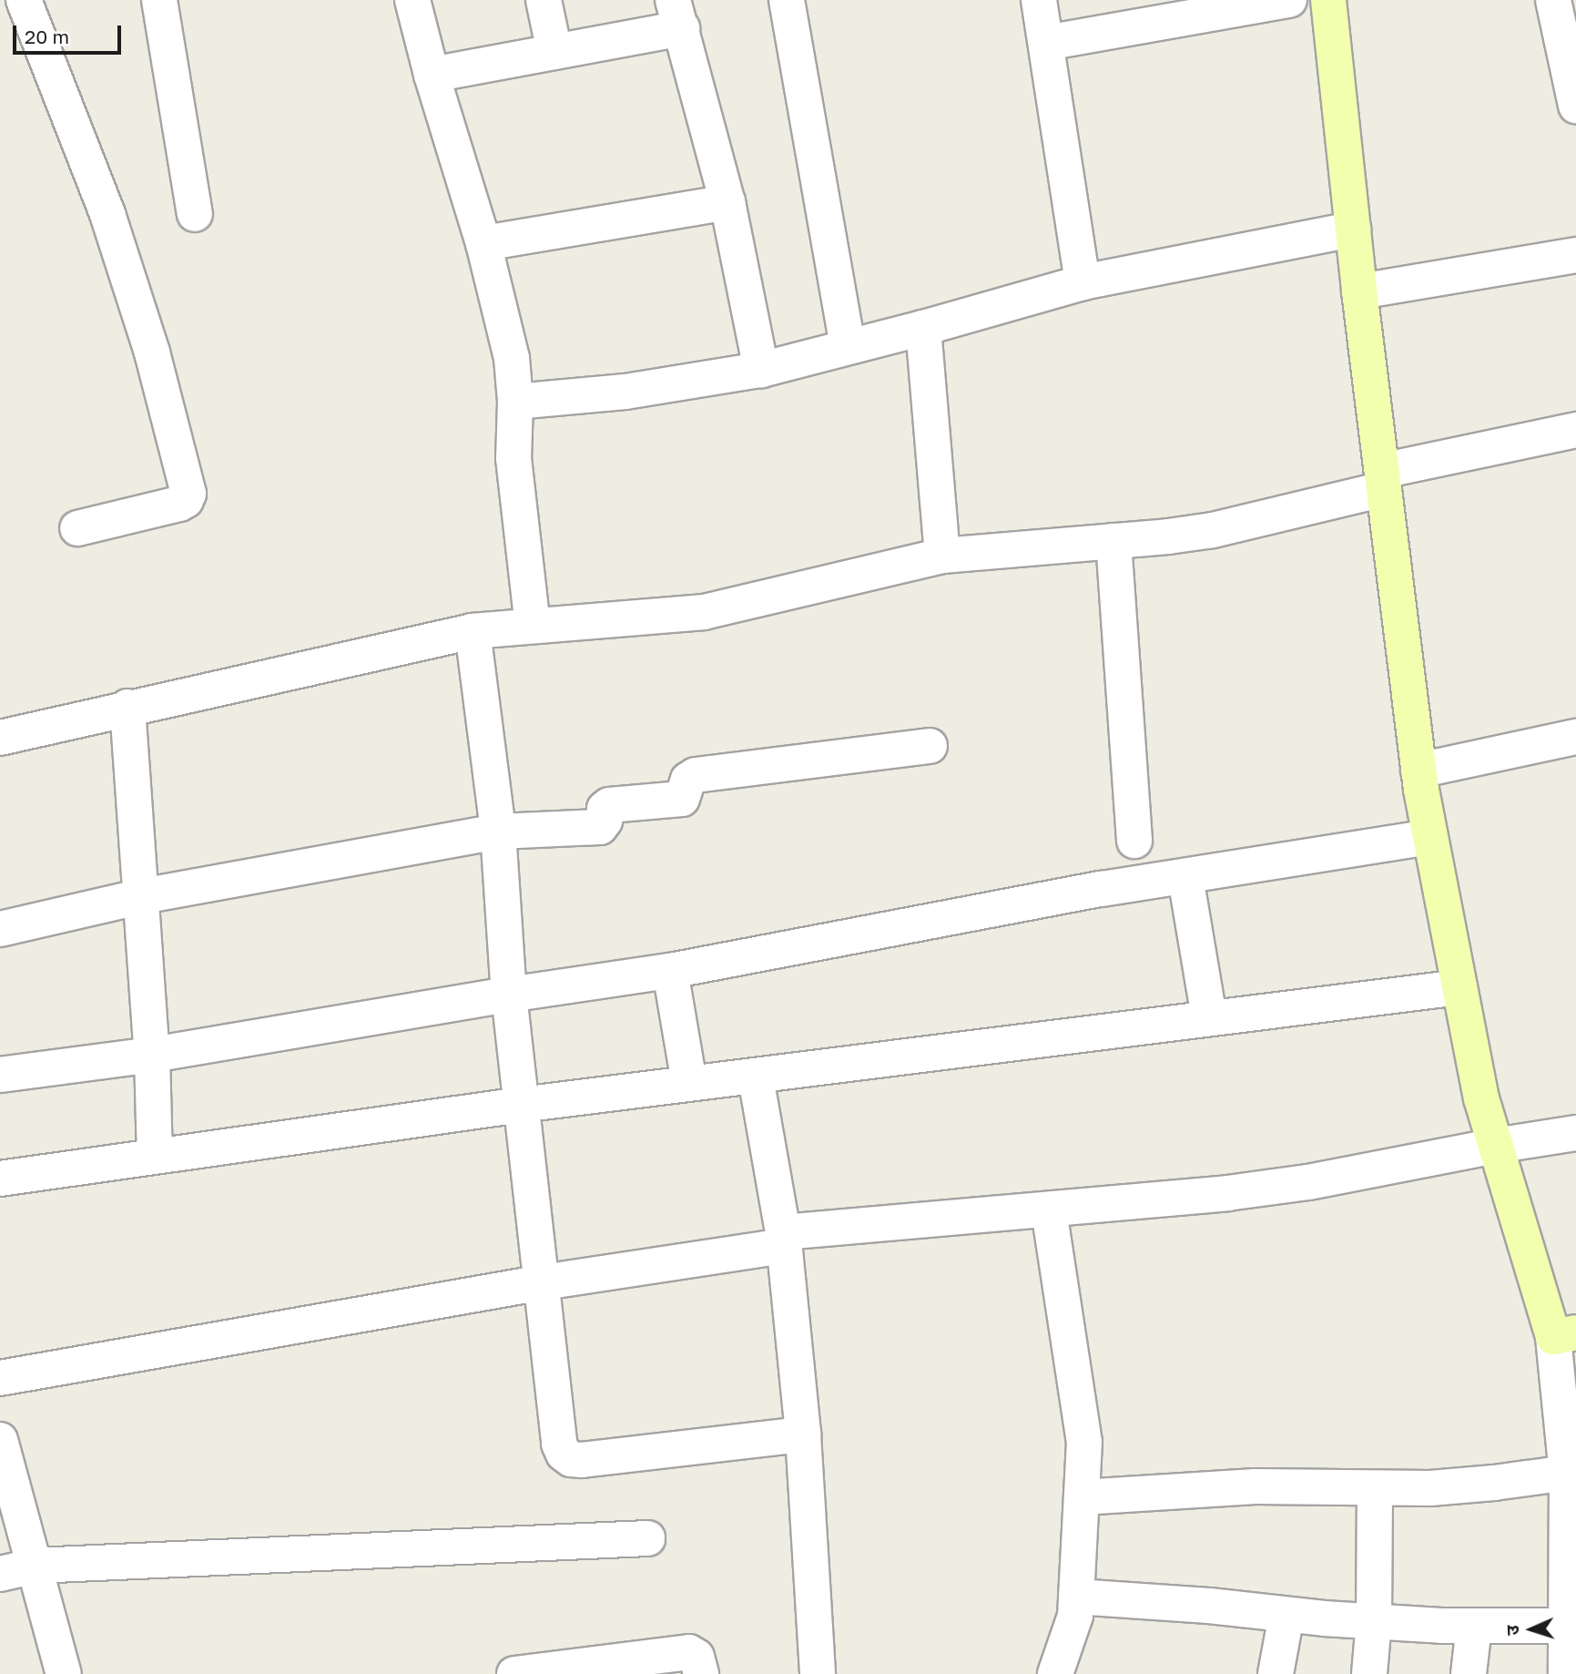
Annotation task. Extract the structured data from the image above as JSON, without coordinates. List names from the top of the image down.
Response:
{
  "scale_bar": "20 m",
  "north": "left"
}
